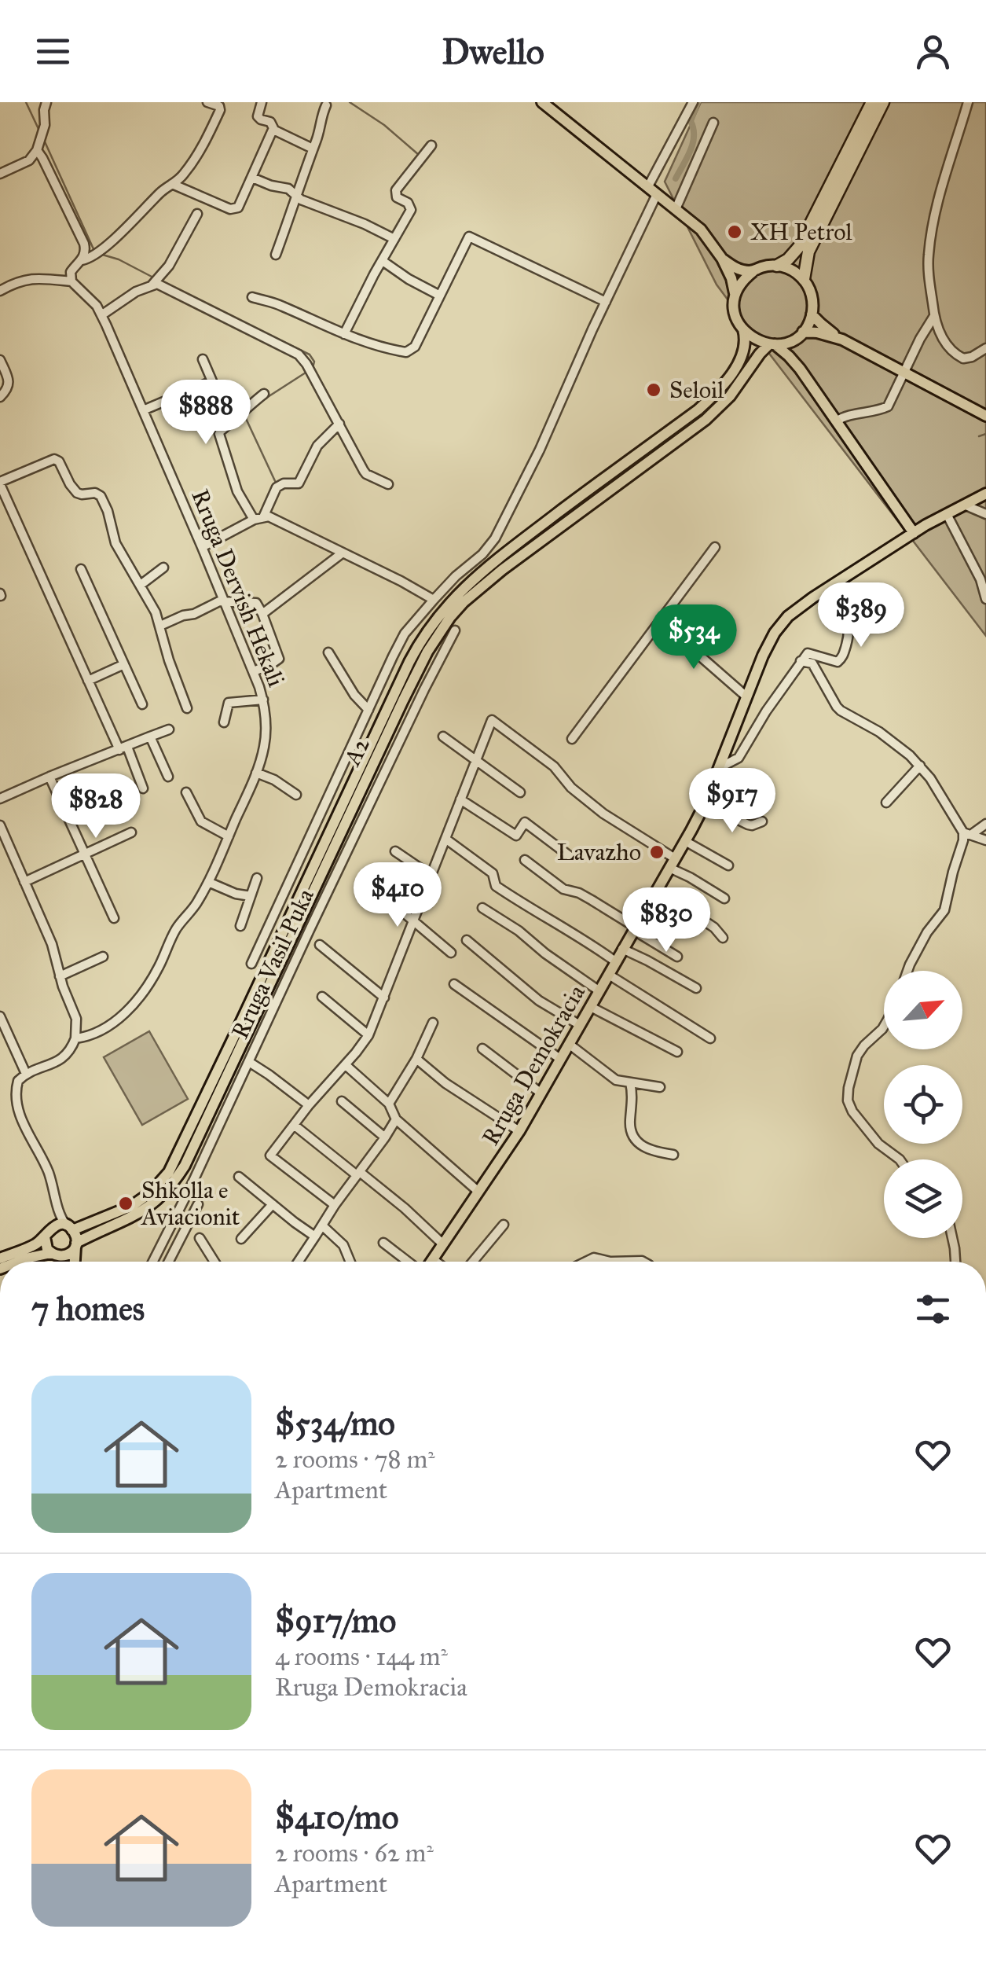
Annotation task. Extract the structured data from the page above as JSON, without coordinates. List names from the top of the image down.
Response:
{
  "streets": {
    "main road": ["A2", "Rruga Demokracia"],
    "street": ["Rruga Dervish Hekali", "Rruga Vasil Puka"]
  },
  "places": [
    "XH Petrol",
    "Seloil",
    "Lavazho",
    "Shkolla e Aviacionit"
  ],
  "north": "top right",
  "page": {
    "header": "Dwello",
    "price": [
      "$888",
      "$389",
      "$534",
      "$917",
      "$828",
      "$410",
      "$830"
    ],
    "heading": "7 homes",
    "list": [
      {
        "name": "$534/mo",
        "note": "2 rooms · 78 m² · Apartment"
      },
      {
        "name": "$917/mo",
        "note": "4 rooms · 144 m² · Rruga Demokracia"
      },
      {
        "name": "$410/mo",
        "note": "2 rooms · 62 m² · Apartment"
      }
    ]
  }
}
